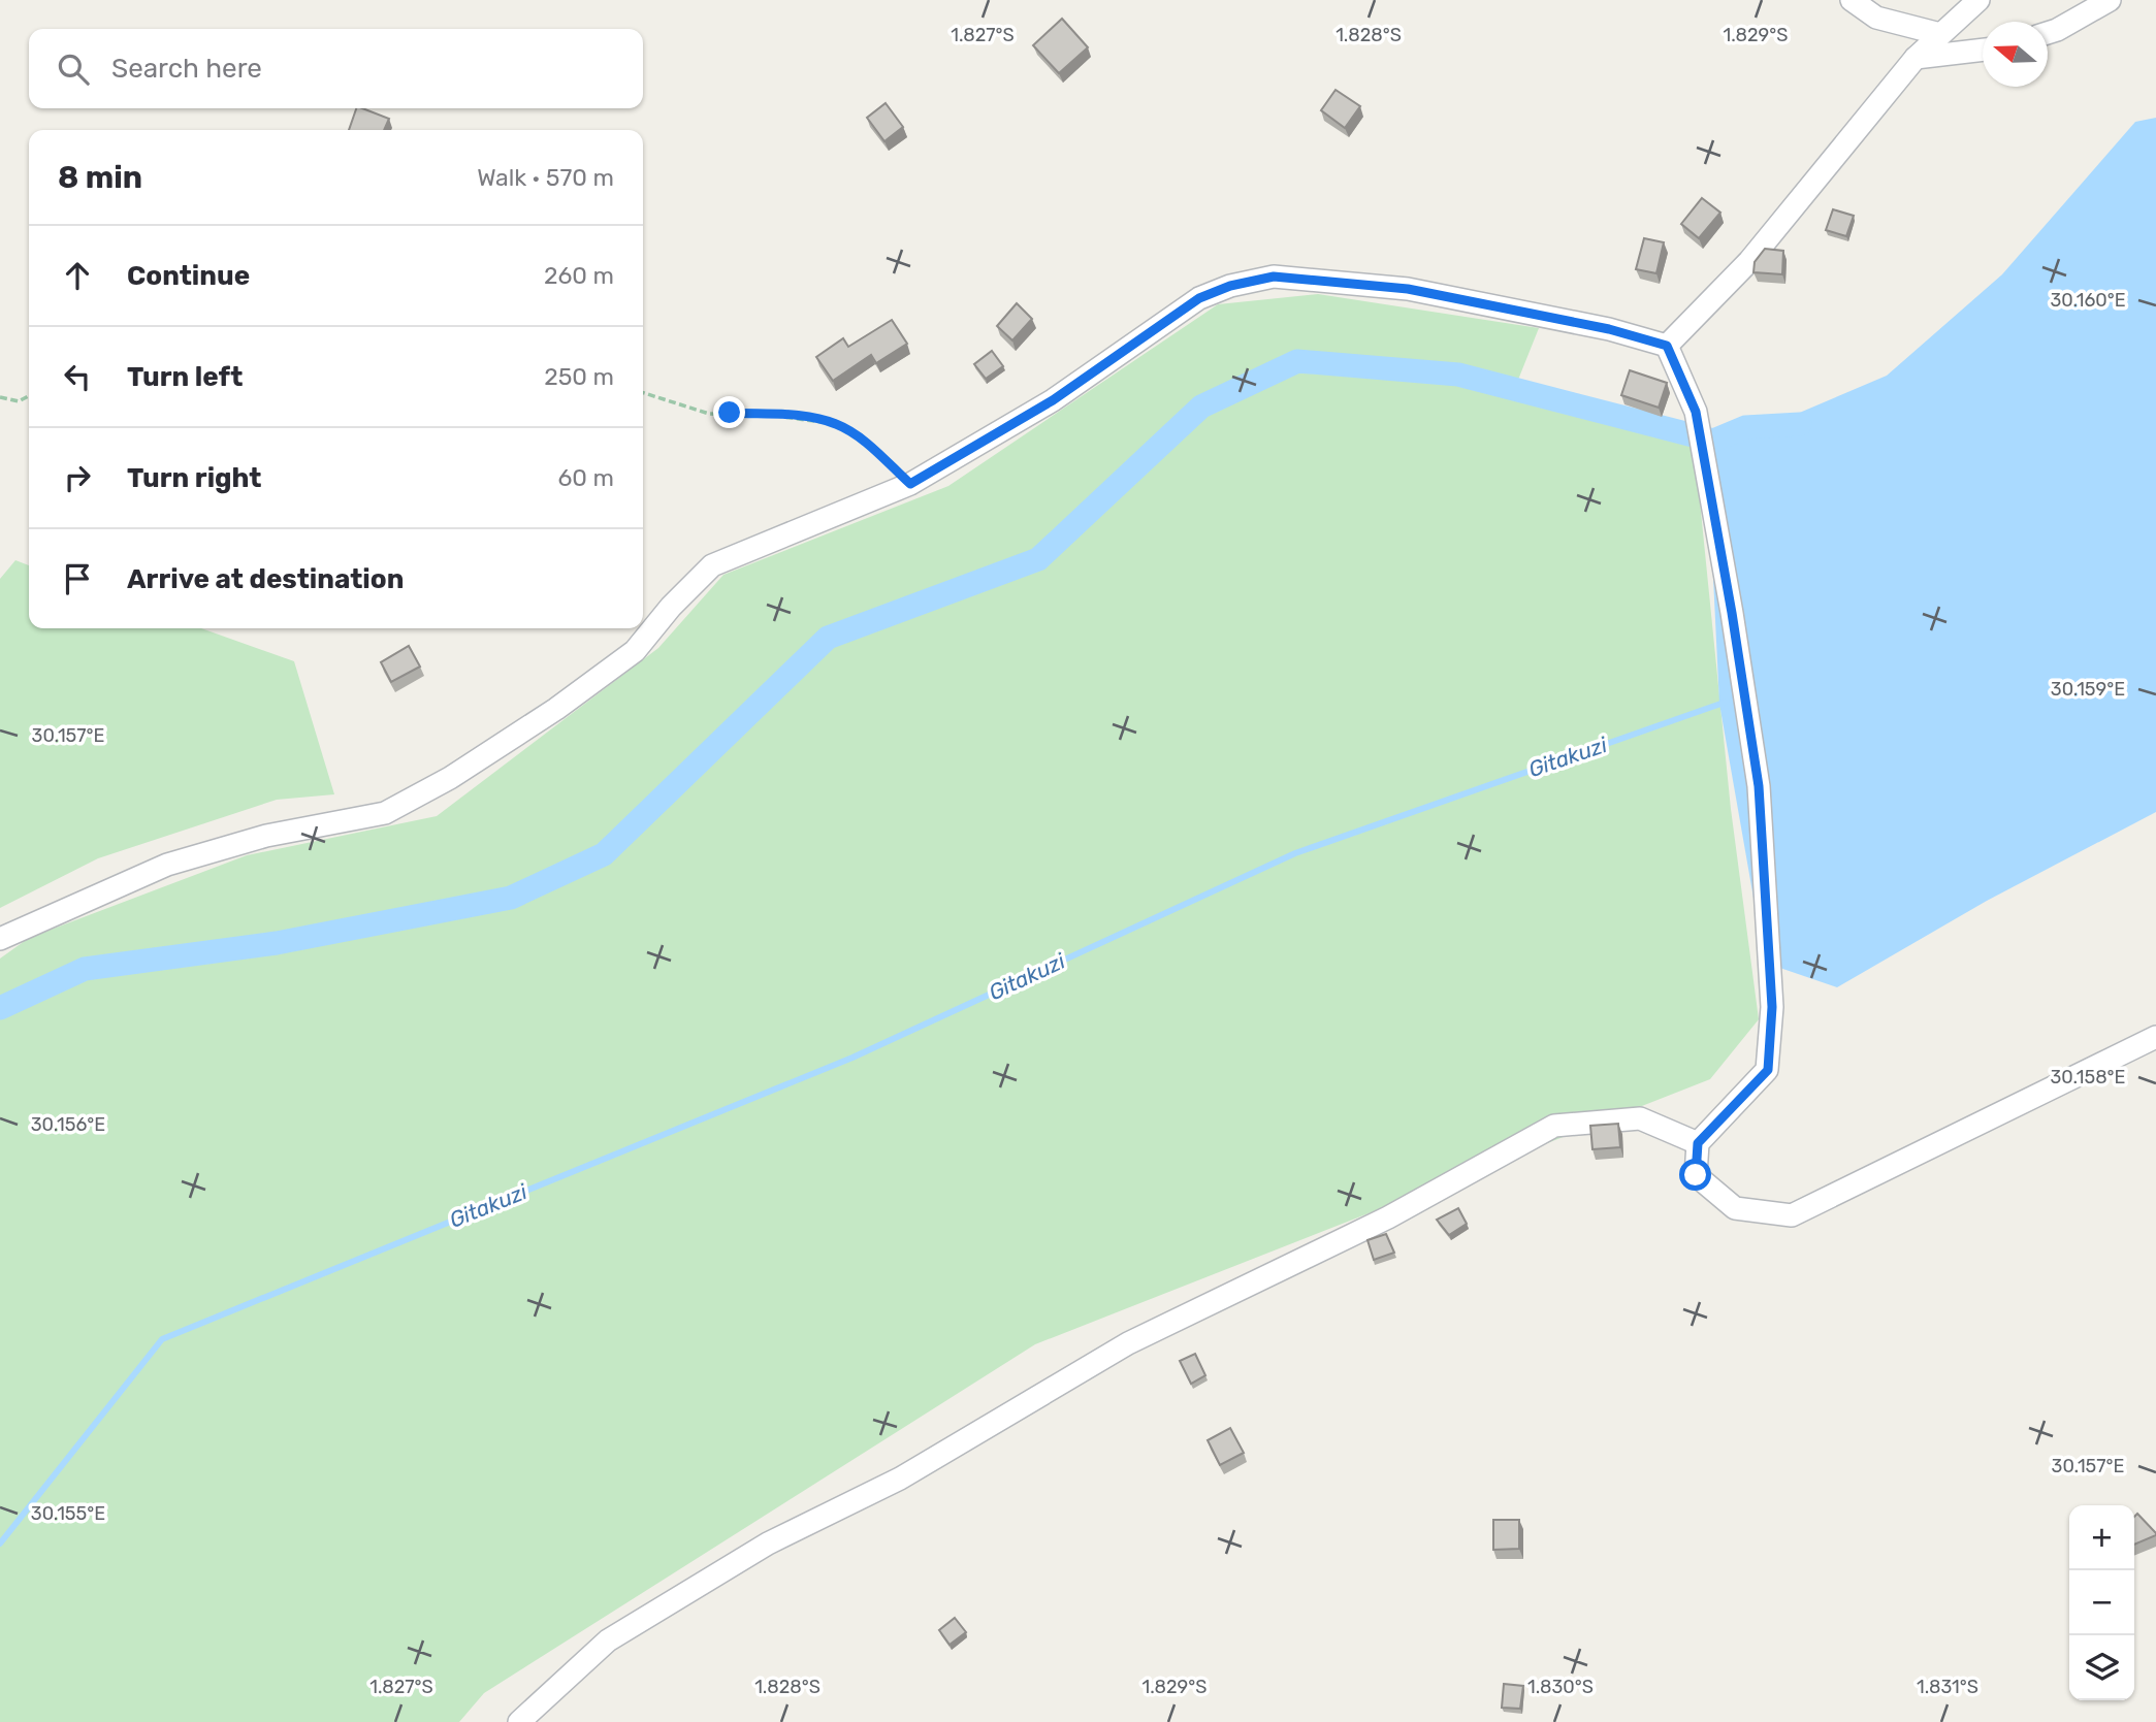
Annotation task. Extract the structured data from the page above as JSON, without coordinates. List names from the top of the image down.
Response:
{
  "water": ["Gitakuzi"],
  "north": "left",
  "page": {
    "search": "Search here",
    "heading": ["8 min", "Walk · 570 m"],
    "list": [
      ["Continue", "260 m"],
      ["Turn left", "250 m"],
      ["Turn right", "60 m"],
      "Arrive at destination"
    ],
    "map_buttons": ["+", "−"]
  },
  "coordinates": [
    "1.827°S",
    "1.828°S",
    "1.829°S",
    "30.160°E",
    "30.159°E",
    "30.157°E",
    "30.158°E",
    "30.156°E",
    "30.155°E",
    "1.830°S",
    "1.831°S"
  ]
}
